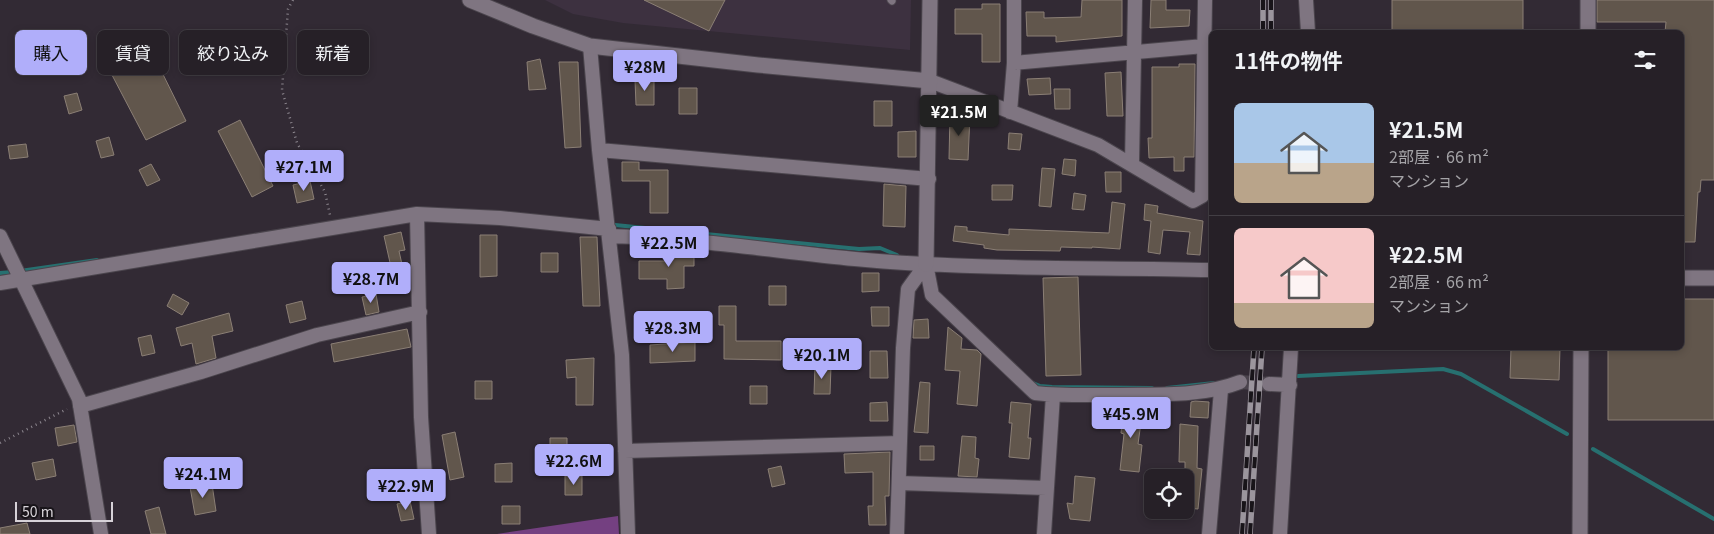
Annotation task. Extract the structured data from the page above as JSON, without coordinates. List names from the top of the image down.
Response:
{
  "scale_bar": "50 m",
  "page": {
    "chip": [
      "購入",
      "賃貸",
      "絞り込み",
      "新着"
    ],
    "heading": "11件の物件",
    "price": [
      "¥28M",
      "¥21.5M",
      "¥27.1M",
      "¥22.5M",
      "¥28.7M",
      "¥28.3M",
      "¥20.1M",
      "¥45.9M",
      "¥22.6M",
      "¥24.1M",
      "¥22.9M"
    ],
    "list": [
      {
        "name": "¥21.5M",
        "note": "2部屋 · 66 m² · マンション"
      },
      {
        "name": "¥22.5M",
        "note": "2部屋 · 66 m² · マンション"
      }
    ],
    "scale": "50 m"
  }
}
